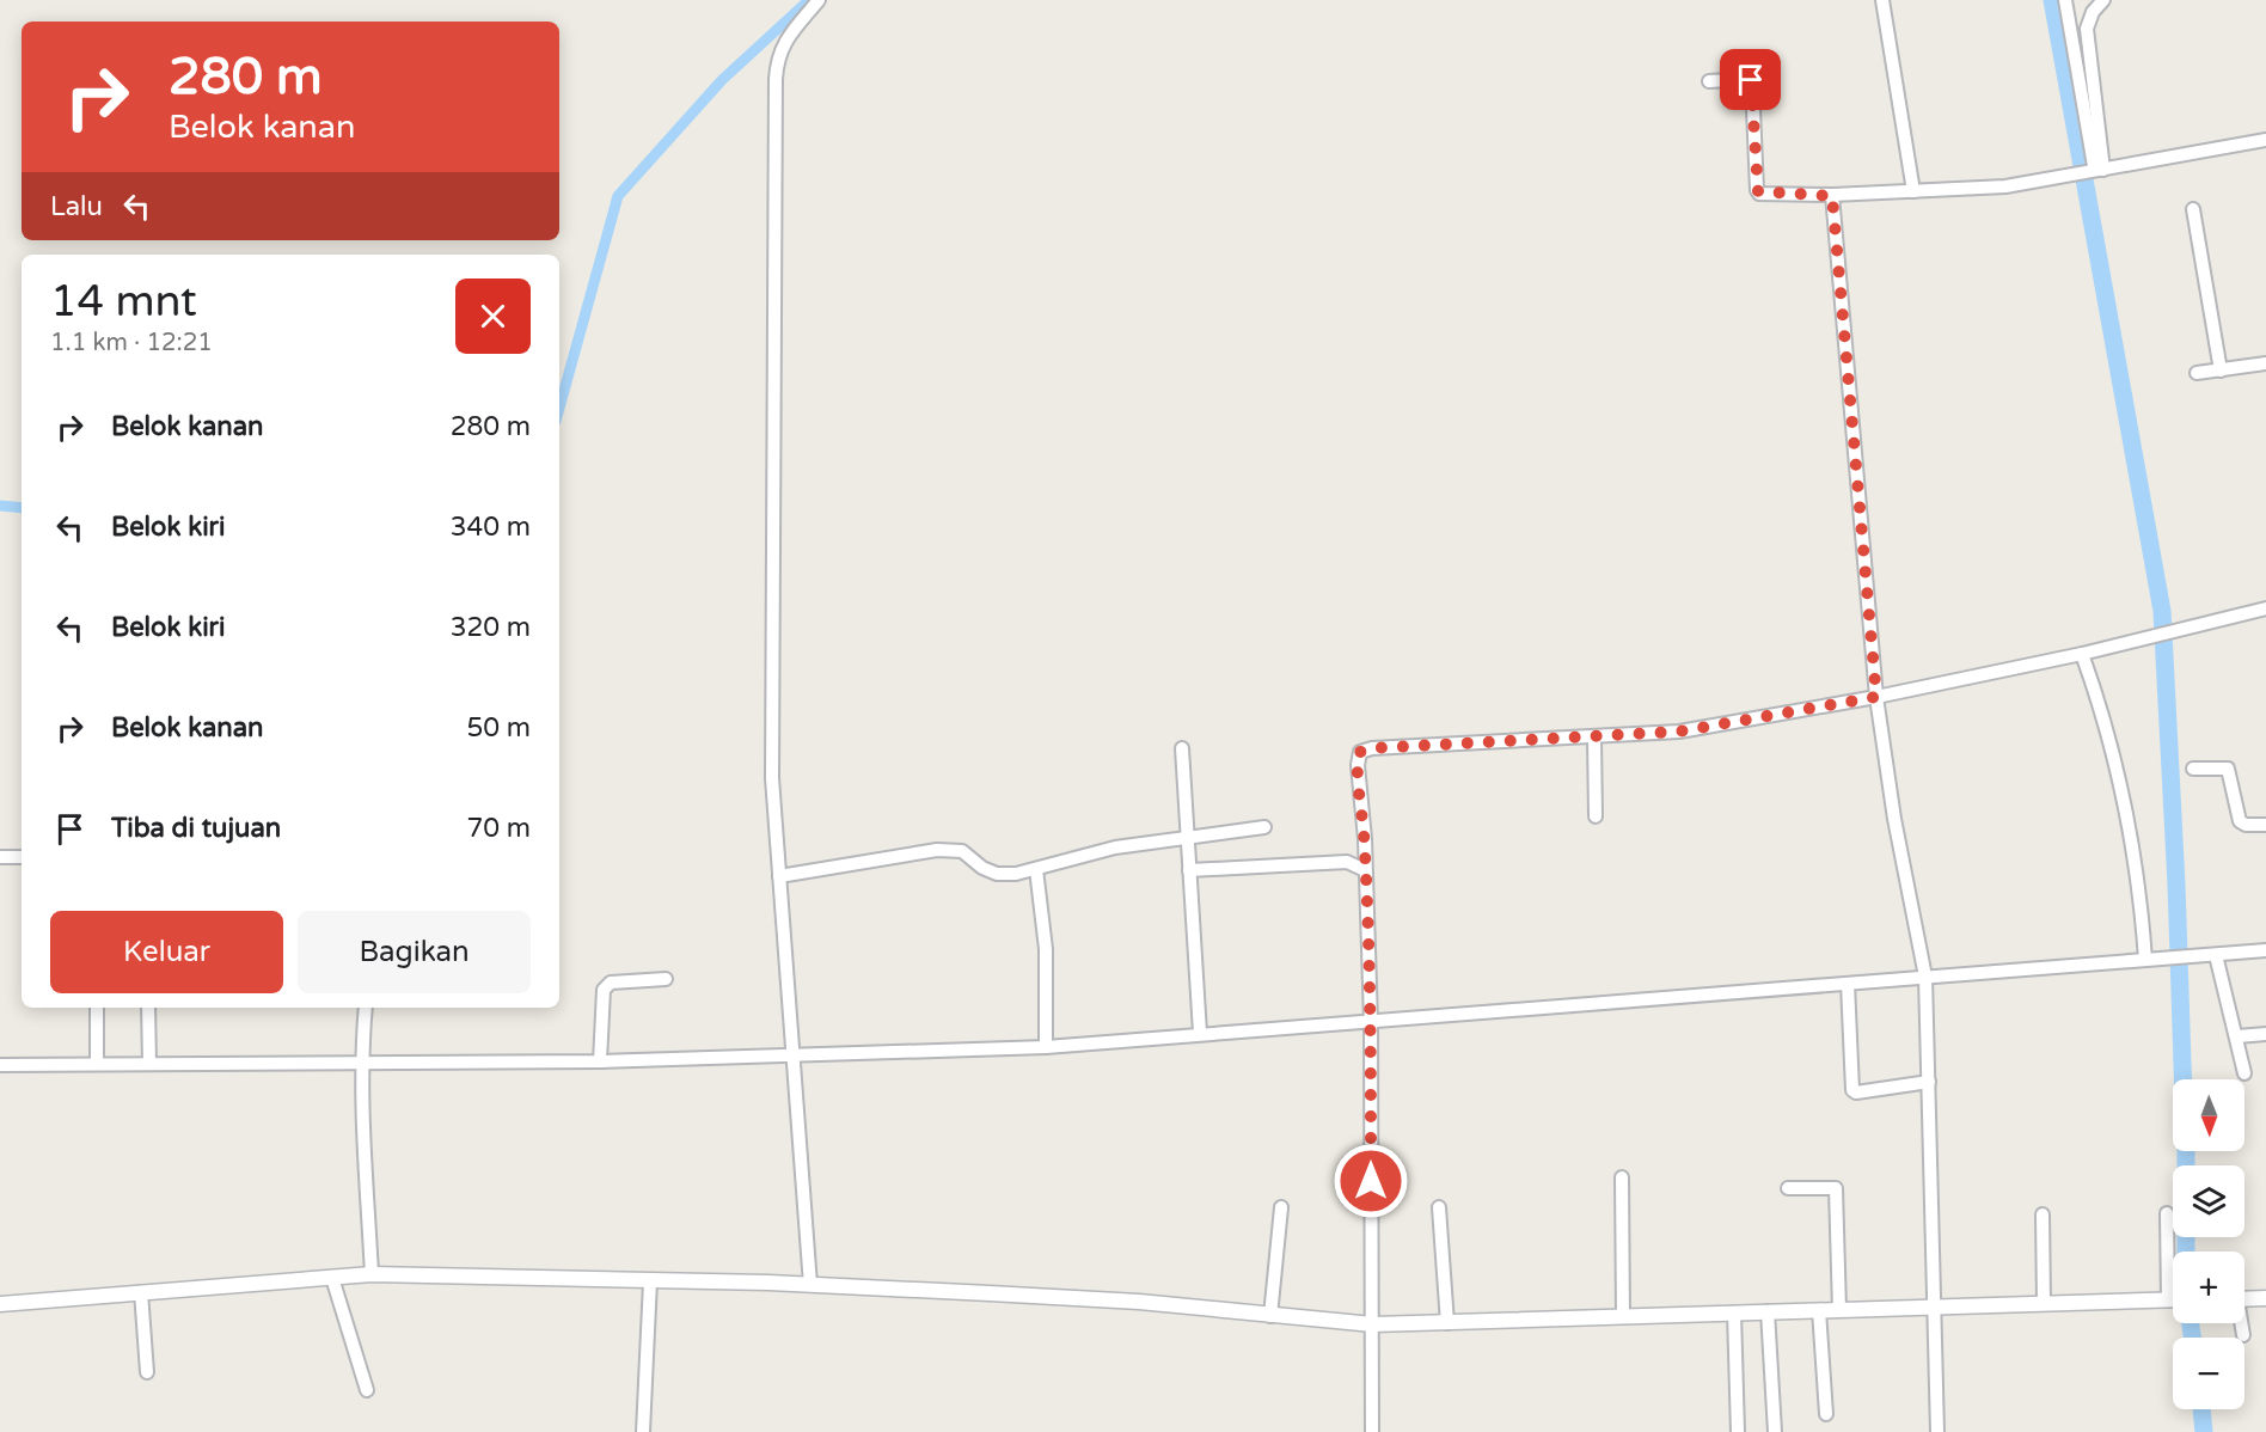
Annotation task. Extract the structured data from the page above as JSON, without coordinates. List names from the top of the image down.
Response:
{
  "north": "bottom",
  "page": {
    "turn": ["280 m", "Belok kanan"],
    "then": "Lalu",
    "heading": ["14 mnt", "1.1 km · 12:21"],
    "list": [
      {
        "name": "Belok kanan",
        "value": "280 m"
      },
      {
        "name": "Belok kiri",
        "value": "340 m"
      },
      {
        "name": "Belok kiri",
        "value": "320 m"
      },
      {
        "name": "Belok kanan",
        "value": "50 m"
      },
      {
        "name": "Tiba di tujuan",
        "value": "70 m"
      }
    ],
    "buttons": ["Keluar", "Bagikan"],
    "map_buttons": ["+", "−"]
  }
}
